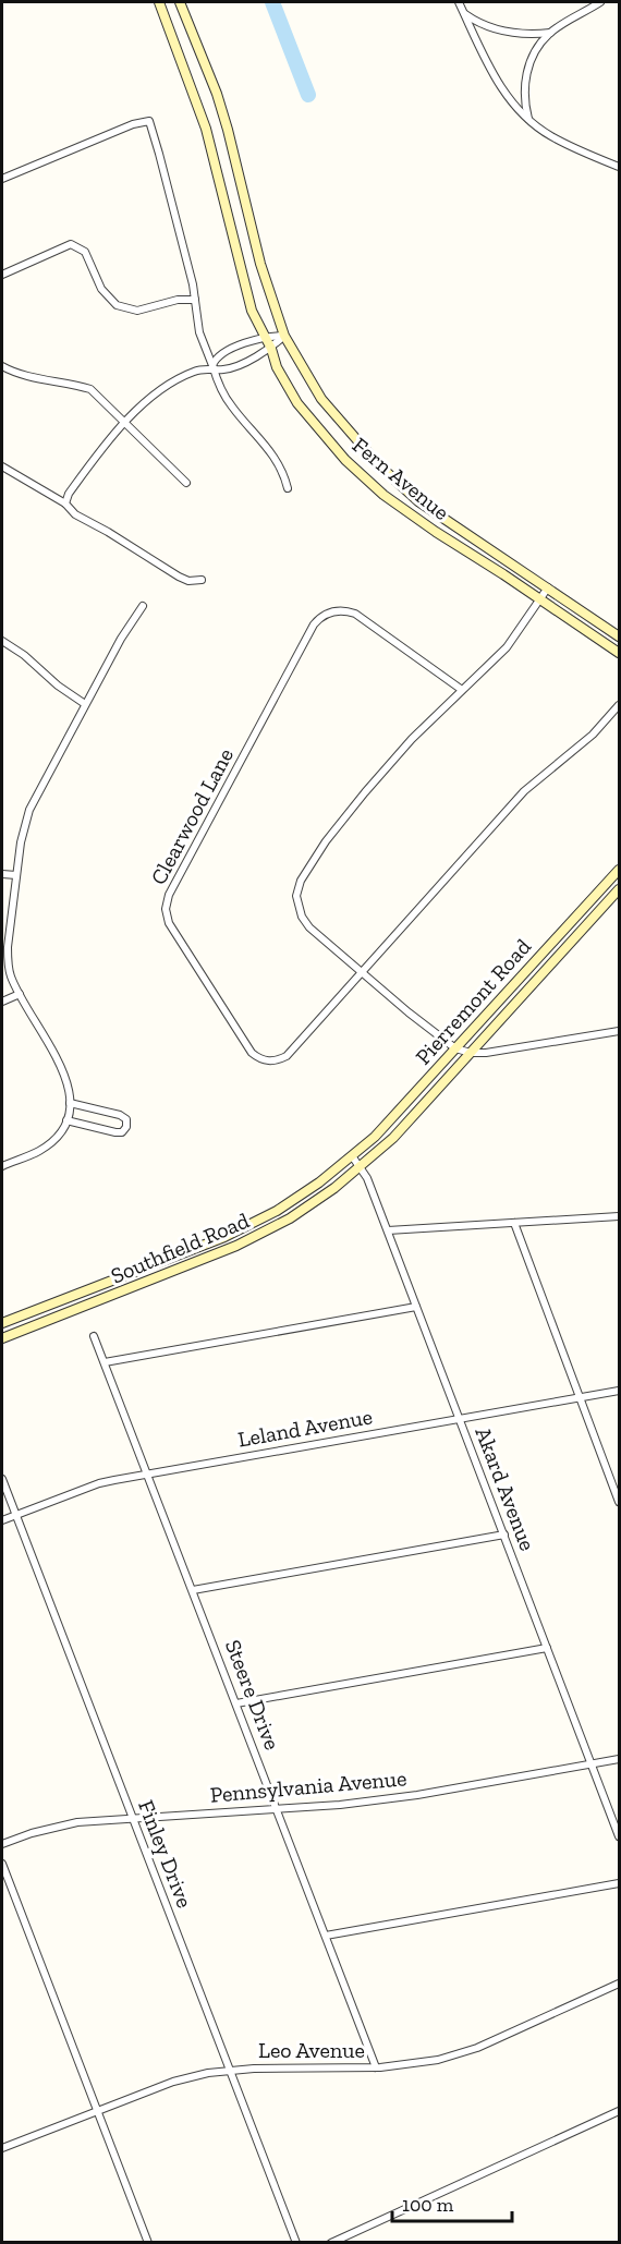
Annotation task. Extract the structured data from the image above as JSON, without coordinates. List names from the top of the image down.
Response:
{
  "streets": {
    "main road": ["Fern Avenue", "Pierremont Road", "Southfield Road"],
    "street": [
      "Clearwood Lane",
      "Leland Avenue",
      "Akard Avenue",
      "Steere Drive",
      "Pennsylvania Avenue",
      "Finley Drive",
      "Leo Avenue"
    ]
  },
  "crossings": [
    ["Pierremont Road", "Southfield Road"],
    ["Pierremont Road", "Akard Avenue"],
    ["Southfield Road", "Akard Avenue"],
    ["Leland Avenue", "Akard Avenue"],
    ["Leland Avenue", "Steere Drive"],
    ["Leland Avenue", "Finley Drive"],
    ["Akard Avenue", "Pennsylvania Avenue"],
    ["Steere Drive", "Pennsylvania Avenue"],
    ["Steere Drive", "Leo Avenue"],
    ["Pennsylvania Avenue", "Finley Drive"],
    ["Finley Drive", "Leo Avenue"]
  ],
  "scale_bar": "100 m"
}
